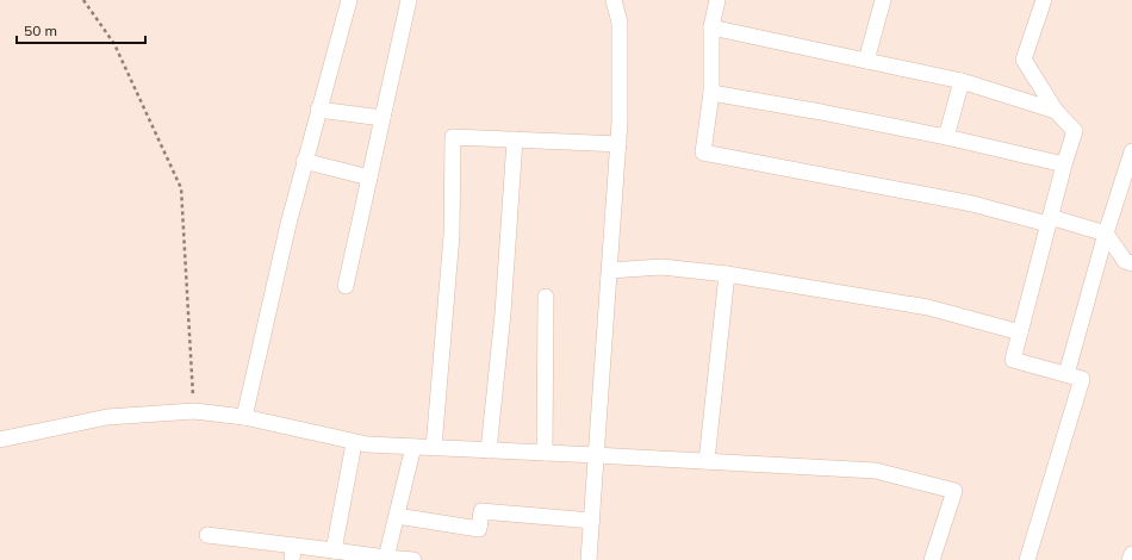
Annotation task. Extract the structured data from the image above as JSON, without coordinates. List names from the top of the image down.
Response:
{
  "scale_bar": "50 m"
}
